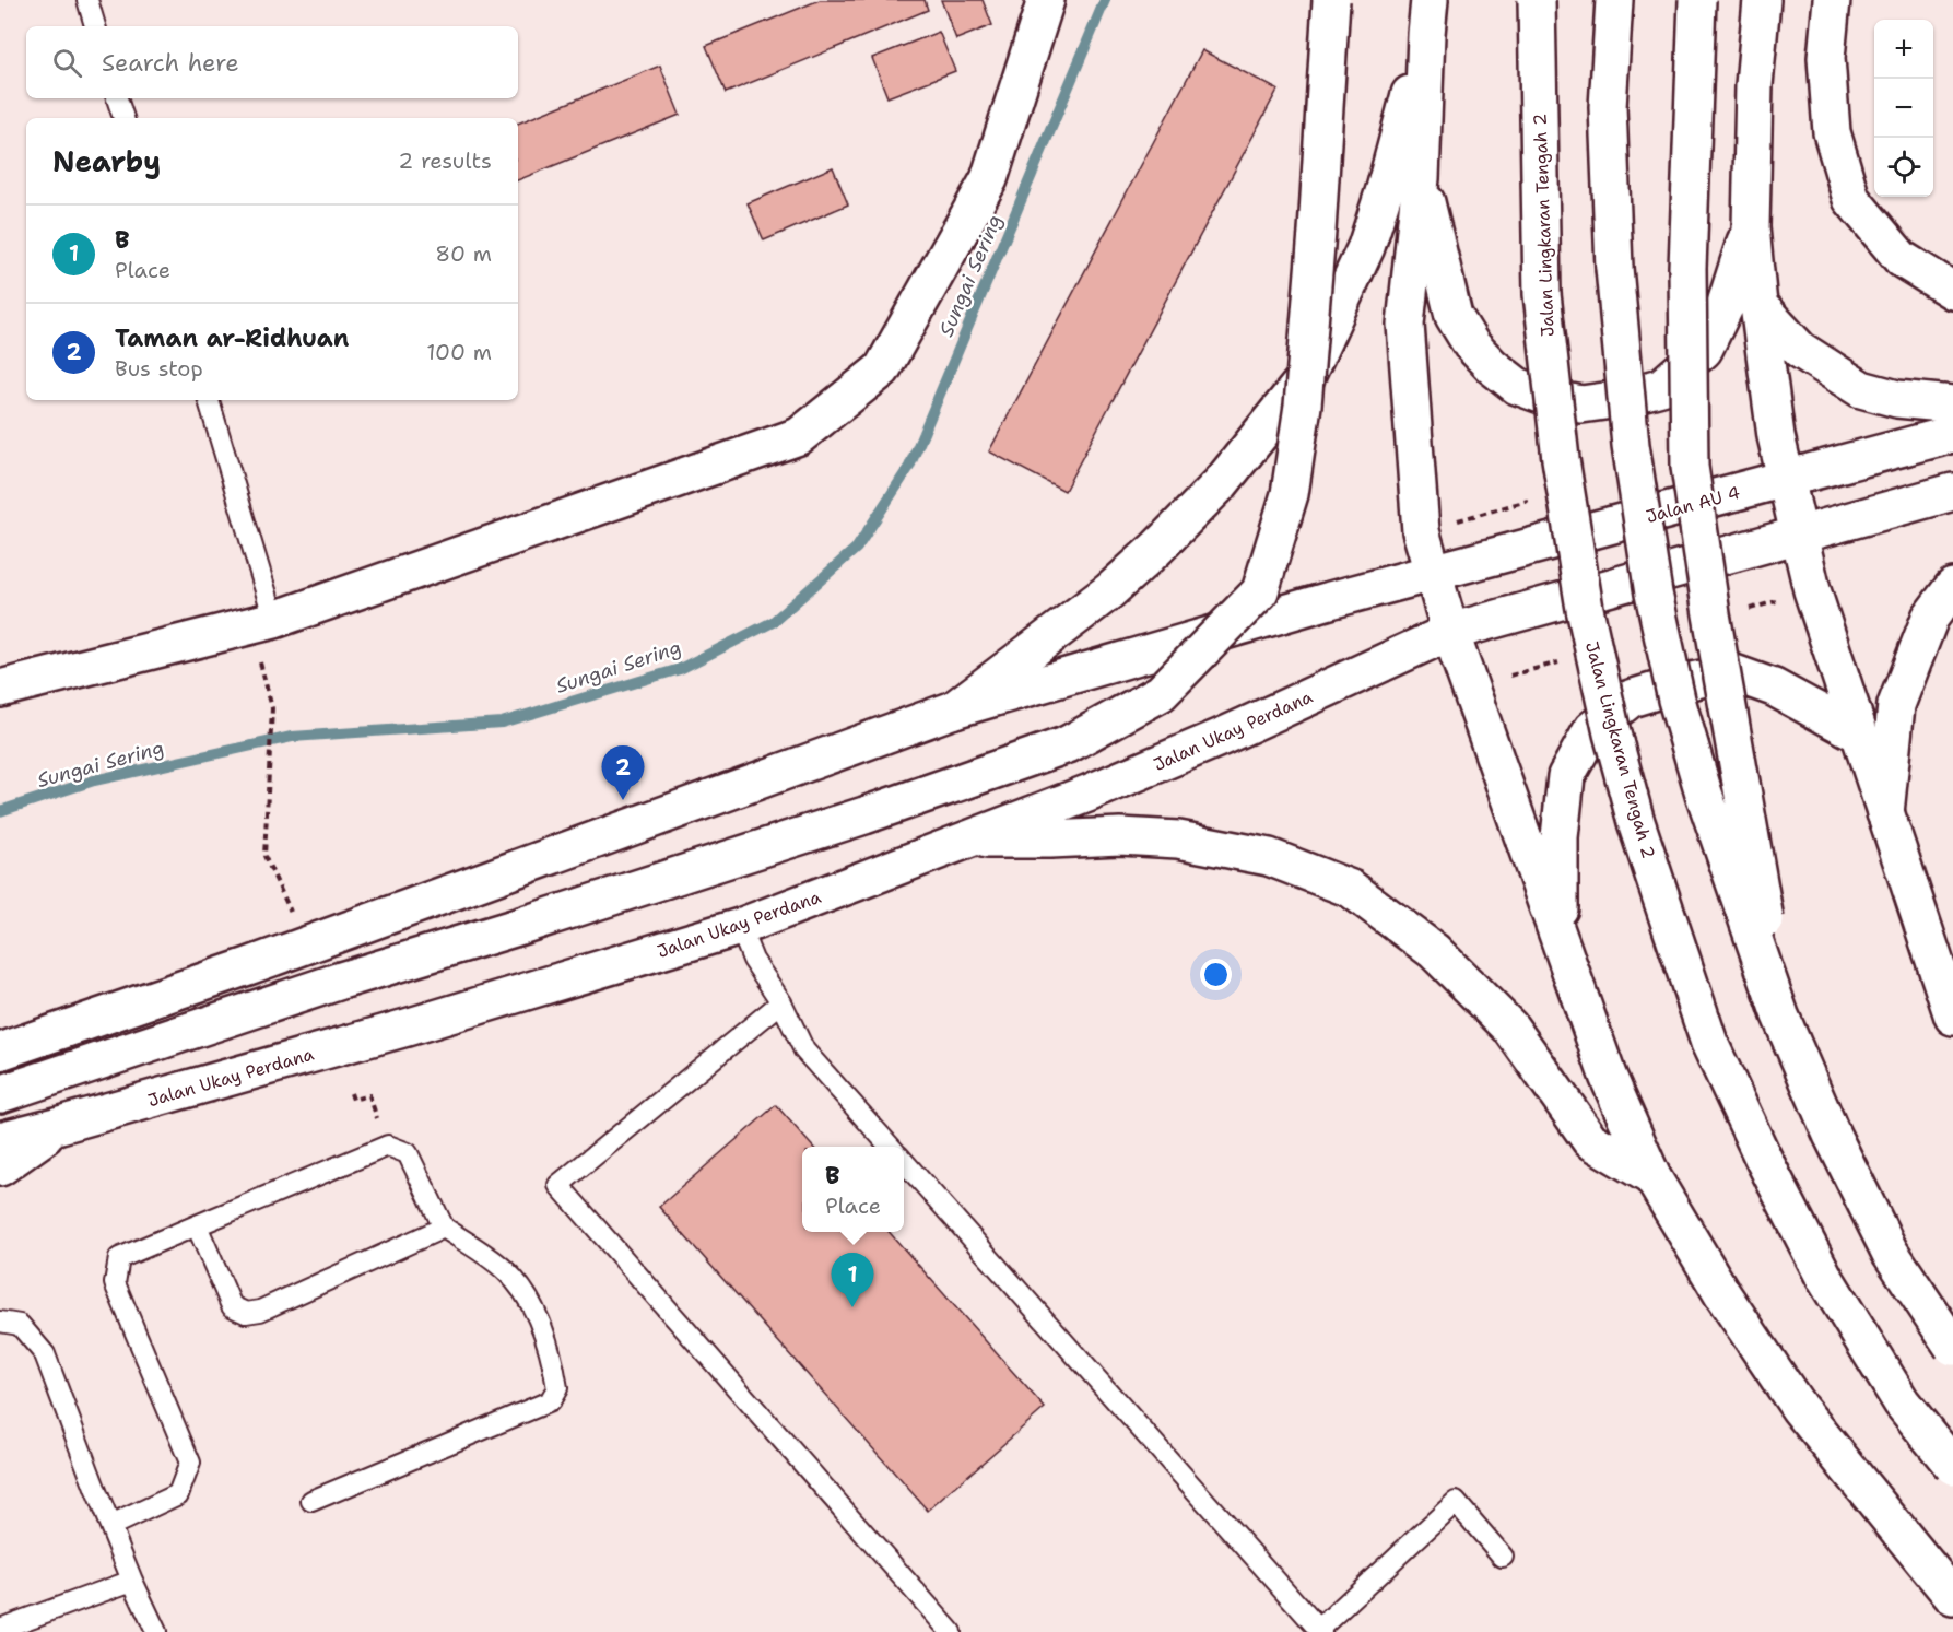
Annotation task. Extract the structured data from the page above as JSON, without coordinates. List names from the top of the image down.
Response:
{
  "streets": {
    "main road": ["Jalan Lingkaran Tengah 2", "Jalan AU 4", "Jalan Ukay Perdana"]
  },
  "water": ["Sungai Sering"],
  "page": {
    "map_buttons": ["+", "−"],
    "search": "Search here",
    "heading": ["Nearby", "2 results"],
    "list": [
      {
        "mark": "1",
        "name": "B",
        "note": "Place",
        "value": "80 m"
      },
      {
        "mark": "2",
        "name": "Taman ar-Ridhuan",
        "note": "Bus stop",
        "value": "100 m"
      }
    ],
    "pins": ["2", "1"],
    "popup": ["B", "Place"]
  }
}
